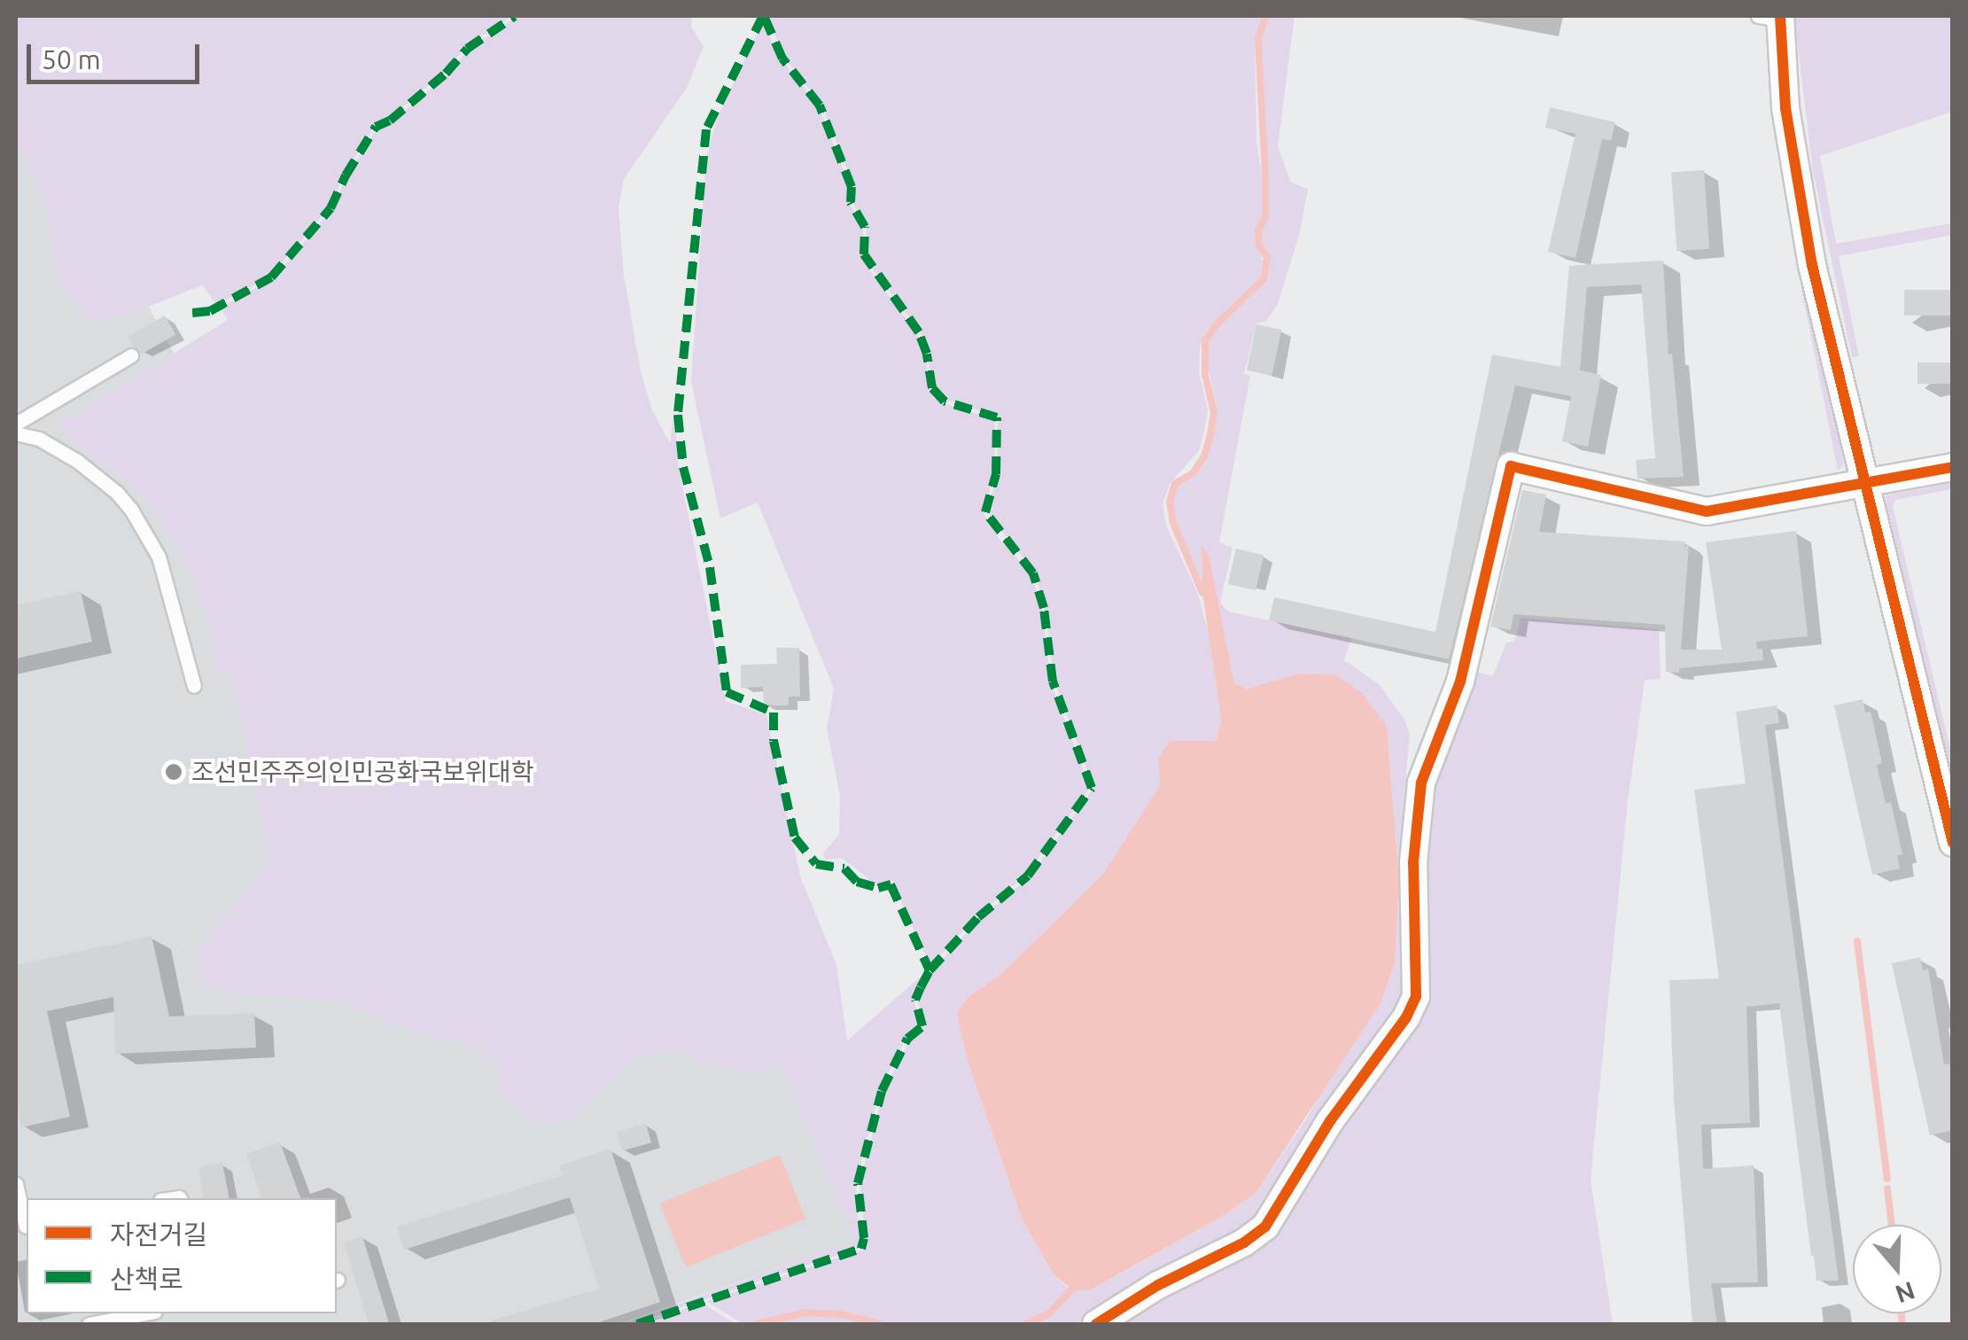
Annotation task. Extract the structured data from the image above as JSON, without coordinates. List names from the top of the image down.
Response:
{
  "places": ["조선민주주의인민공화국보위대학"],
  "legend": ["자전거길", "산책로"],
  "scale_bar": "50 m",
  "north": "bottom"
}
